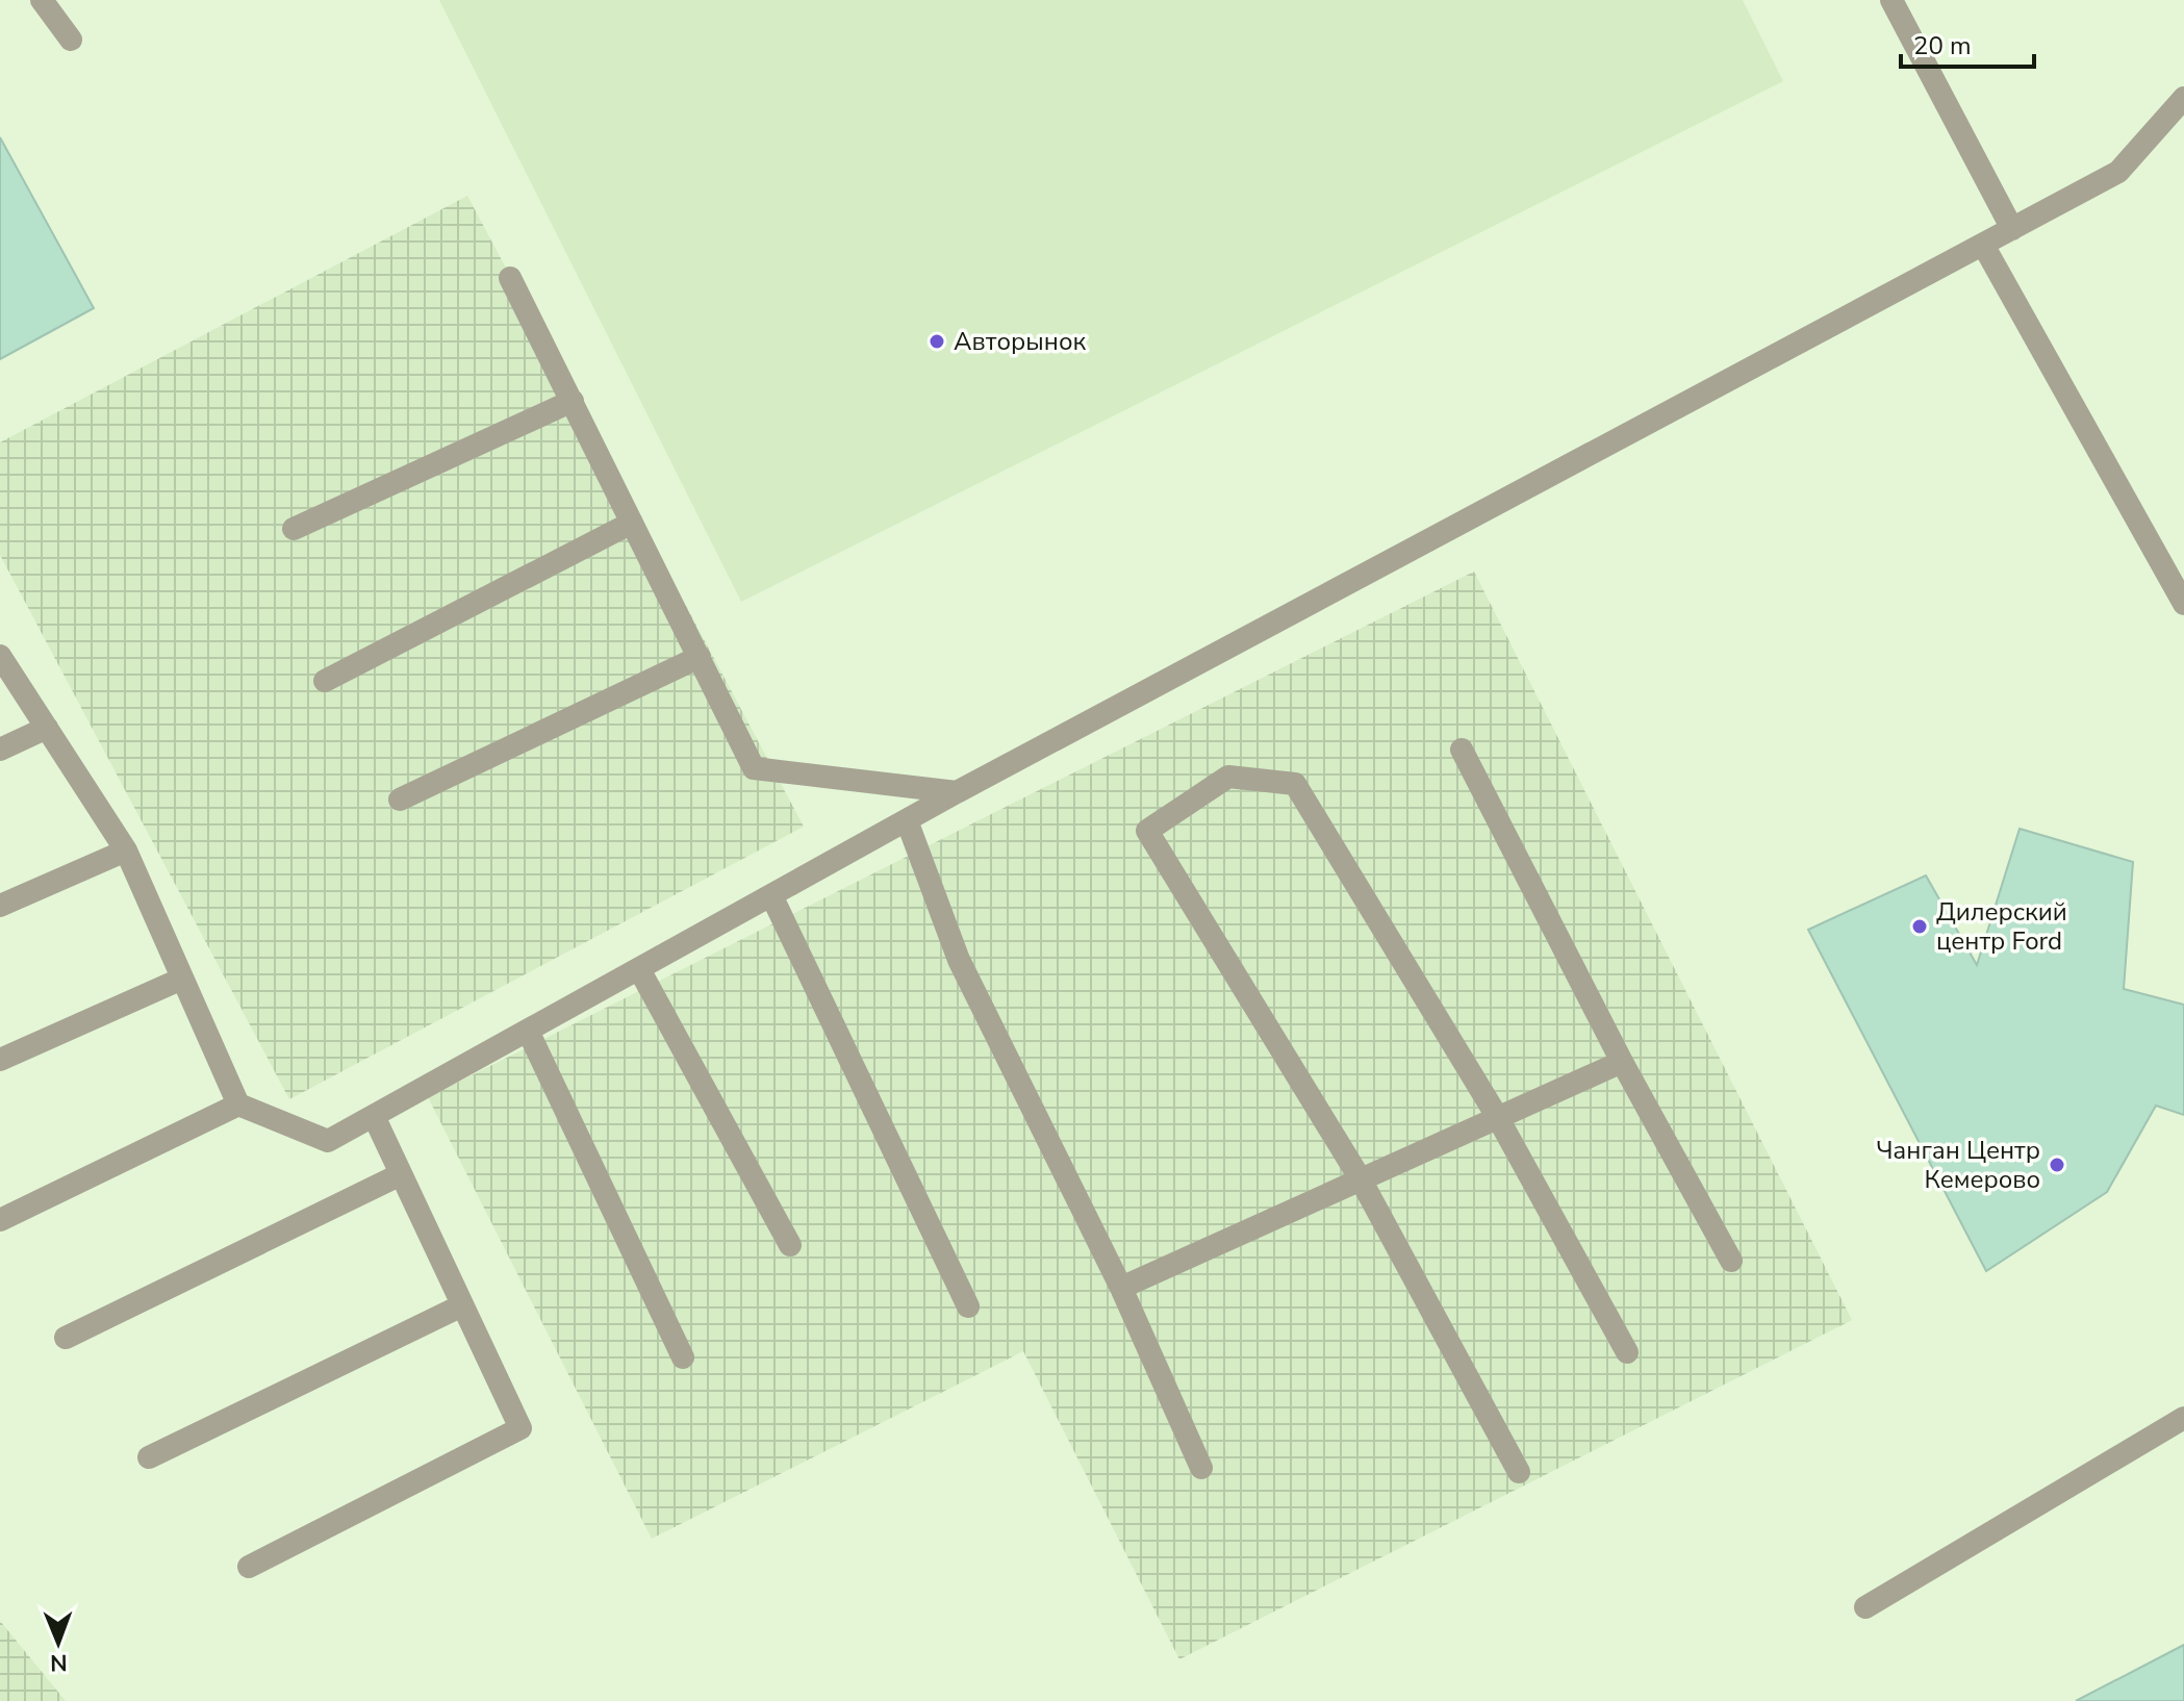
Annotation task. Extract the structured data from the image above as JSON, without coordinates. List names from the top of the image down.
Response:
{
  "places": ["Авторынок", "Дилерский центр Ford", "Чанган Центр Кемерово"],
  "scale_bar": "20 m",
  "north": "bottom"
}
